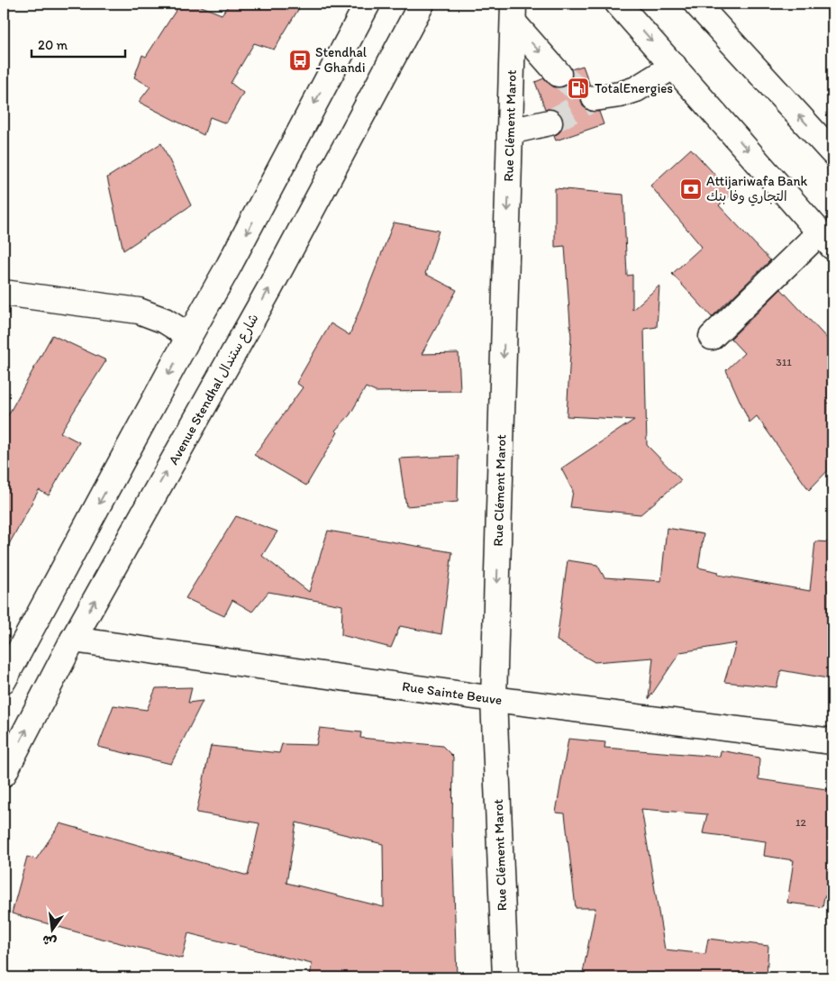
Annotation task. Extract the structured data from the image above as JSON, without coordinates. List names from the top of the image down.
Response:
{
  "streets": {
    "main road": ["Rue Clément Marot", "Avenue Stendhal شارع ستندال", "Rue Sainte Beuve"]
  },
  "crossings": [
    ["Rue Clément Marot", "Rue Sainte Beuve"],
    ["Avenue Stendhal شارع ستندال", "Rue Sainte Beuve"]
  ],
  "one_way": ["Rue Clément Marot"],
  "places": {
    "bus stop": ["Stendhal - Ghandi"],
    "fuel station": ["TotalEnergies"],
    "bank": ["Attijariwafa Bank التجاري وفا بنك"]
  },
  "house_numbers": ["311", "12"],
  "scale_bar": "20 m",
  "north": "bottom"
}
